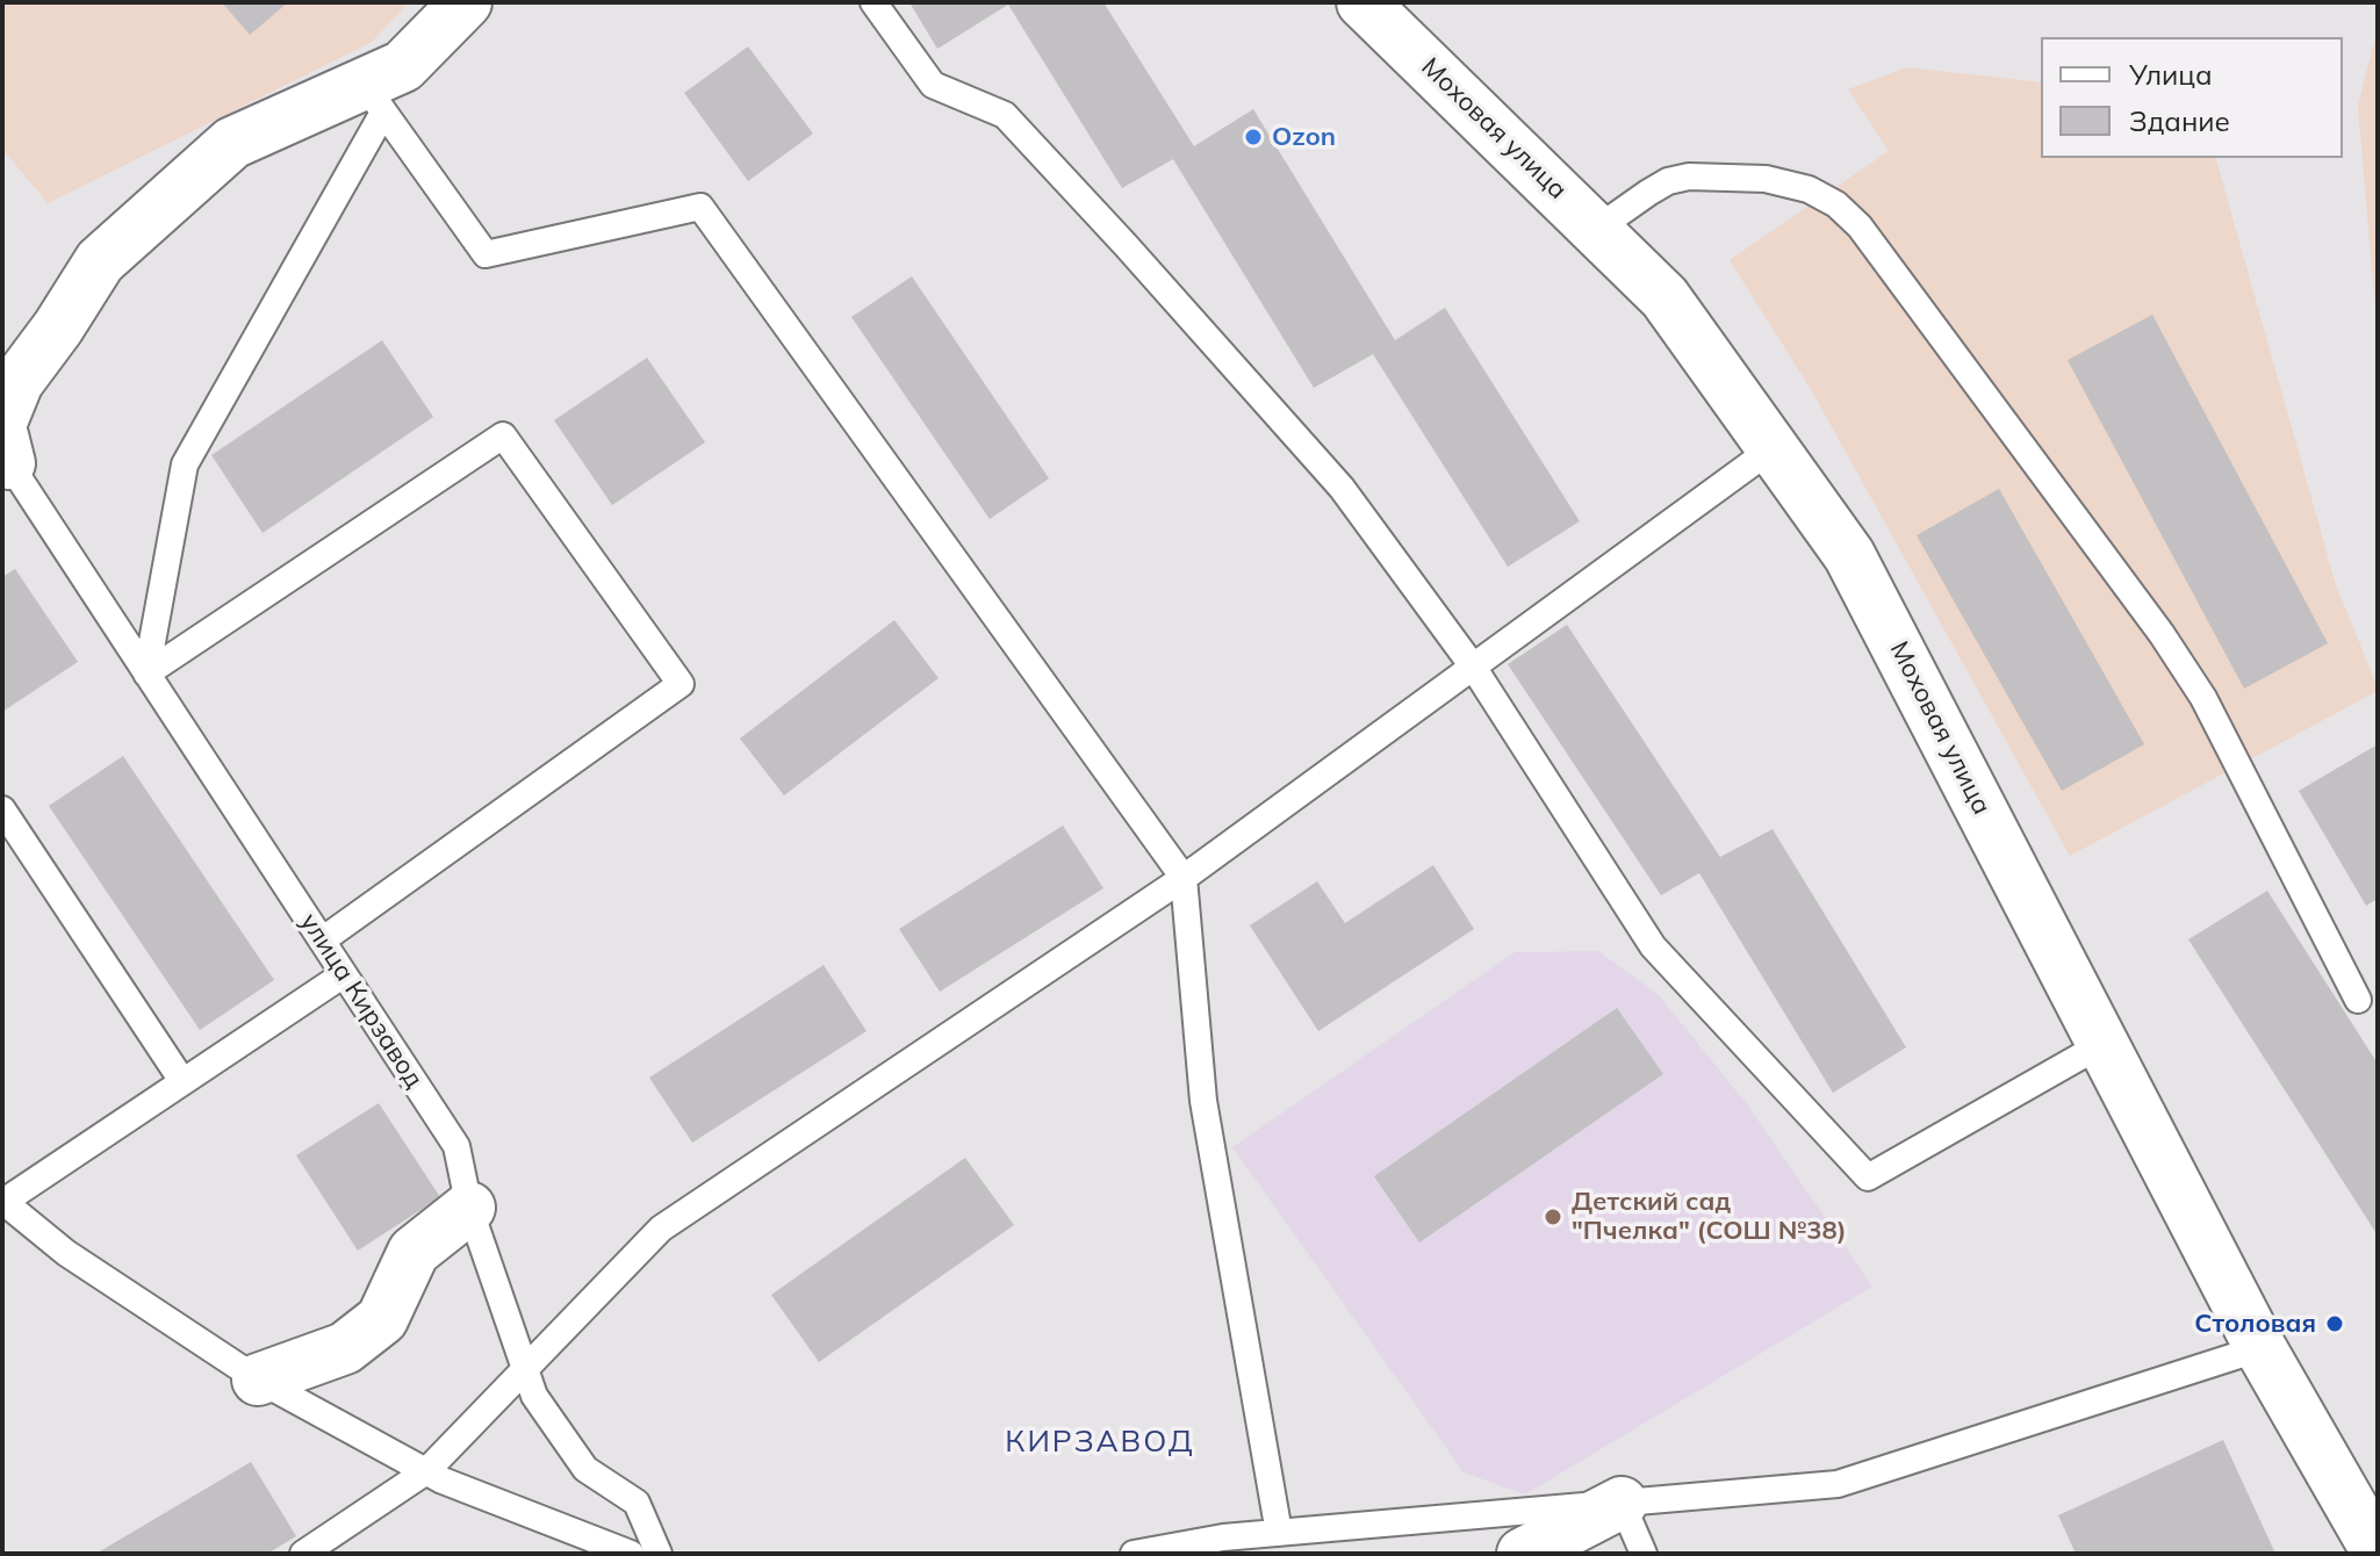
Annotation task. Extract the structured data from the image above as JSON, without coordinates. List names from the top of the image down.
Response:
{
  "streets": {
    "street": ["Моховая улица"],
    "lane": ["улица Кирзавод"]
  },
  "districts": ["КИРЗАВОД"],
  "places": ["Ozon", "Детский сад \"Пчелка\" (СОШ №38)", "Столовая"],
  "legend": ["Улица", "Здание"]
}
